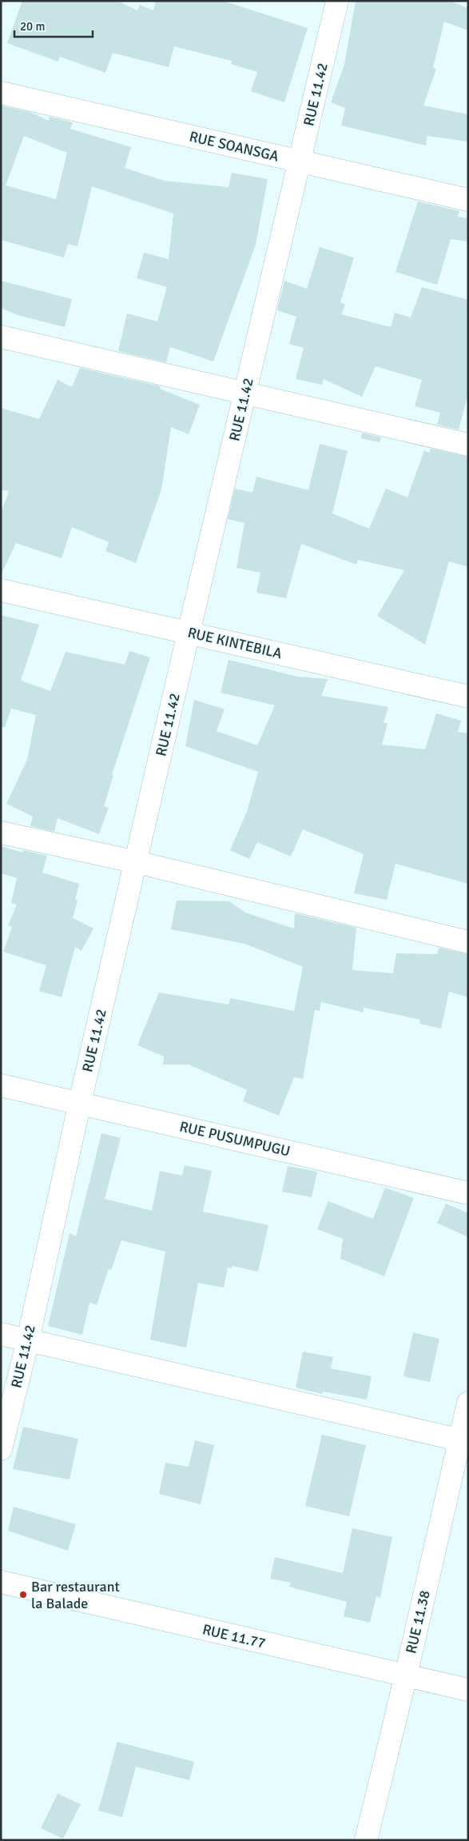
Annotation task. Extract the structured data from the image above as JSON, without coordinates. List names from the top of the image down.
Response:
{
  "streets": {
    "street": [
      "RUE 11.42",
      "RUE SOANSGA",
      "RUE KINTEBILA",
      "RUE PUSUMPUGU",
      "RUE 11.38",
      "RUE 11.77"
    ]
  },
  "crossings": [
    ["RUE 11.42", "RUE SOANSGA"],
    ["RUE 11.42", "RUE KINTEBILA"],
    ["RUE 11.42", "RUE PUSUMPUGU"],
    ["RUE 11.38", "RUE 11.77"]
  ],
  "places": ["Bar restaurant la Balade"],
  "scale_bar": "20 m"
}
